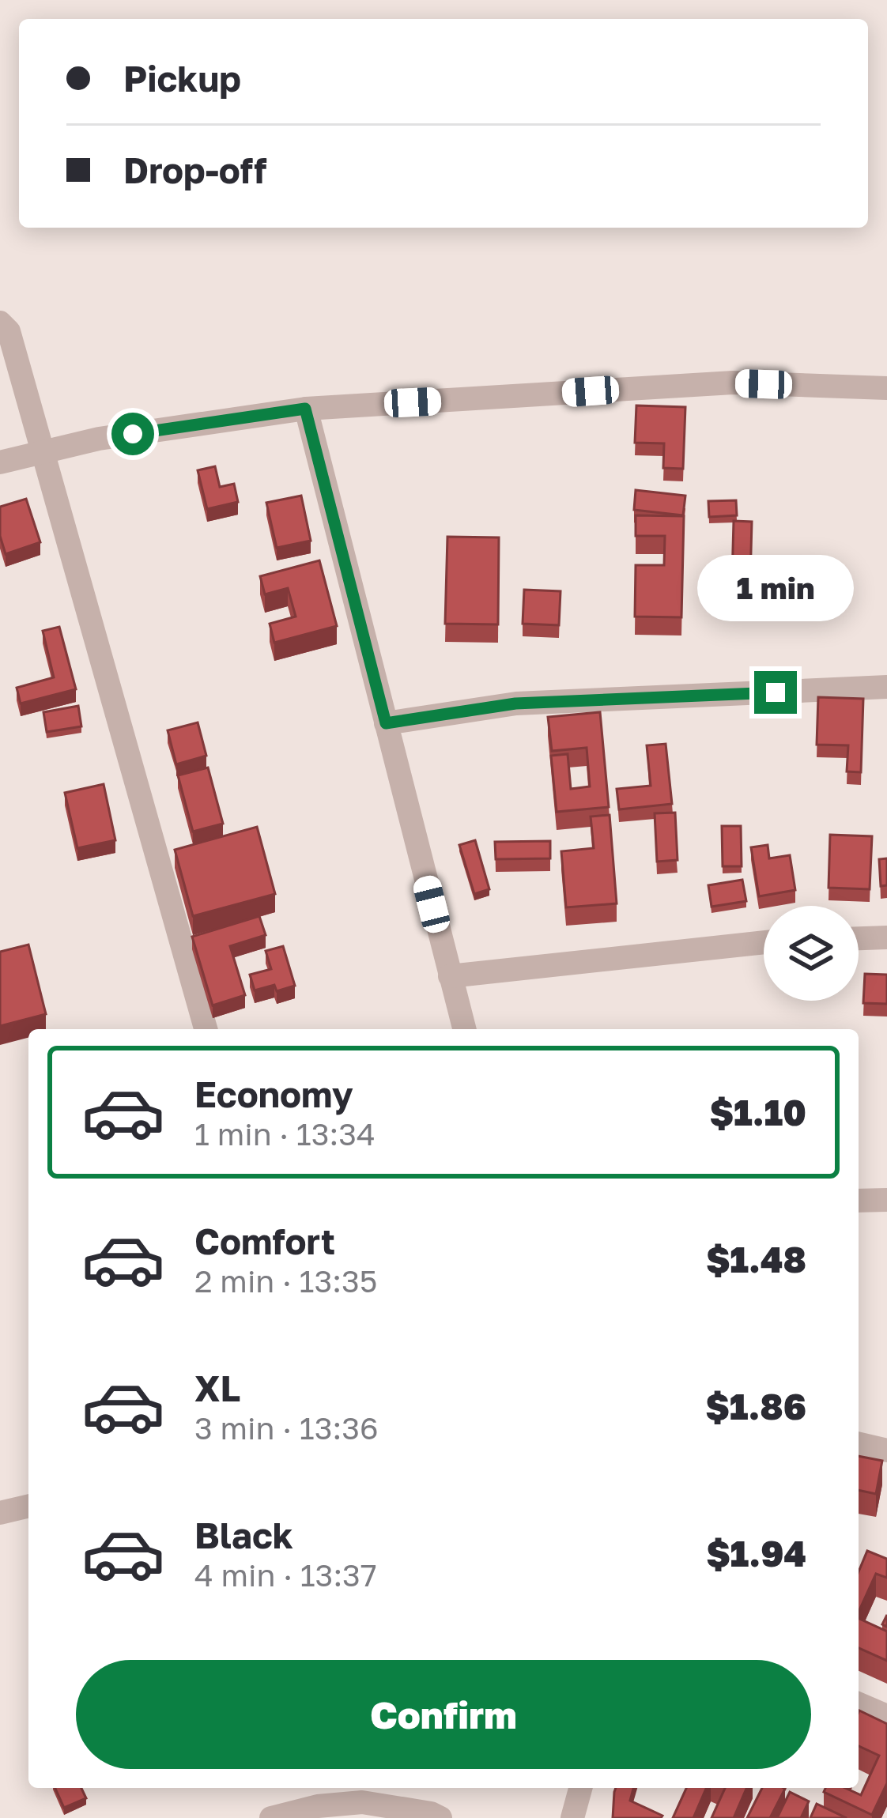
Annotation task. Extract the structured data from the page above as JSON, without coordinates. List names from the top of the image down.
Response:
{
  "page": {
    "banner": ["Pickup", "Drop-off"],
    "bubble": "1 min",
    "list": [
      {
        "name": "Economy",
        "note": "1 min · 13:34",
        "value": "$1.10"
      },
      {
        "name": "Comfort",
        "note": "2 min · 13:35",
        "value": "$1.48"
      },
      {
        "name": "XL",
        "note": "3 min · 13:36",
        "value": "$1.86"
      },
      {
        "name": "Black",
        "note": "4 min · 13:37",
        "value": "$1.94"
      }
    ],
    "buttons": "Confirm"
  }
}
